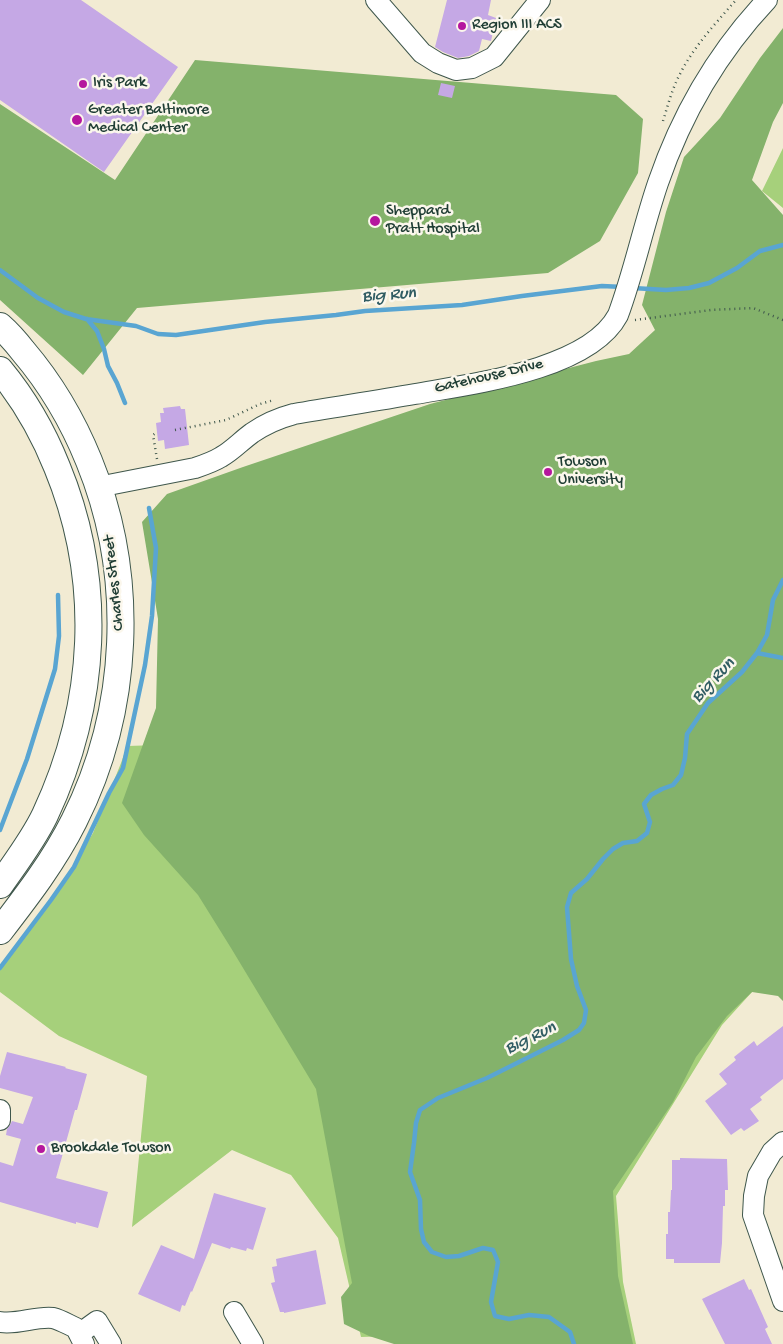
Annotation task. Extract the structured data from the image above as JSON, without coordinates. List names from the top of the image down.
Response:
{
  "streets": {
    "main road": ["Charles Street"],
    "street": ["Gatehouse Drive"]
  },
  "crossings": [
    ["Gatehouse Drive", "Charles Street"]
  ],
  "water": ["Big Run"],
  "places": [
    "Region III ACS",
    "Iris Park",
    "Greater Baltimore Medical Center",
    "Sheppard Pratt Hospital",
    "Towson University",
    "Brookdale Towson"
  ]
}
